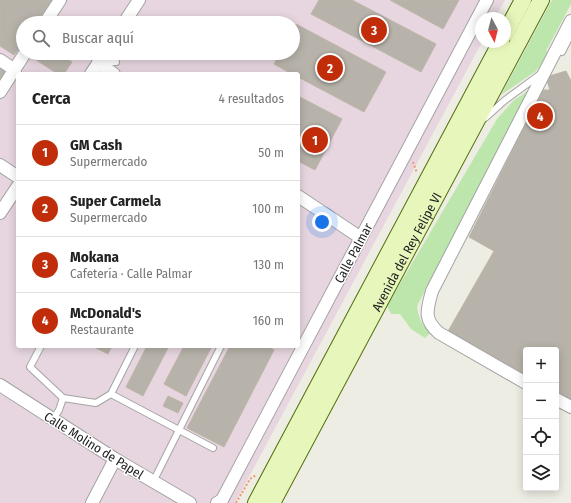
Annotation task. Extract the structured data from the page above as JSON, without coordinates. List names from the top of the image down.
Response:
{
  "streets": {
    "main road": ["Avenida del Rey Felipe VI"],
    "street": ["Calle Palmar", "Calle Molino de Papel"]
  },
  "north": "bottom",
  "page": {
    "pins": [
      "3",
      "2",
      "4",
      "1"
    ],
    "search": "Buscar aquí",
    "heading": ["Cerca", "4 resultados"],
    "list": [
      {
        "mark": "1",
        "name": "GM Cash",
        "note": "Supermercado",
        "value": "50 m"
      },
      {
        "mark": "2",
        "name": "Super Carmela",
        "note": "Supermercado",
        "value": "100 m"
      },
      {
        "mark": "3",
        "name": "Mokana",
        "note": "Cafetería · Calle Palmar",
        "value": "130 m"
      },
      {
        "mark": "4",
        "name": "McDonald's",
        "note": "Restaurante",
        "value": "160 m"
      }
    ],
    "map_buttons": ["+", "−"]
  }
}
